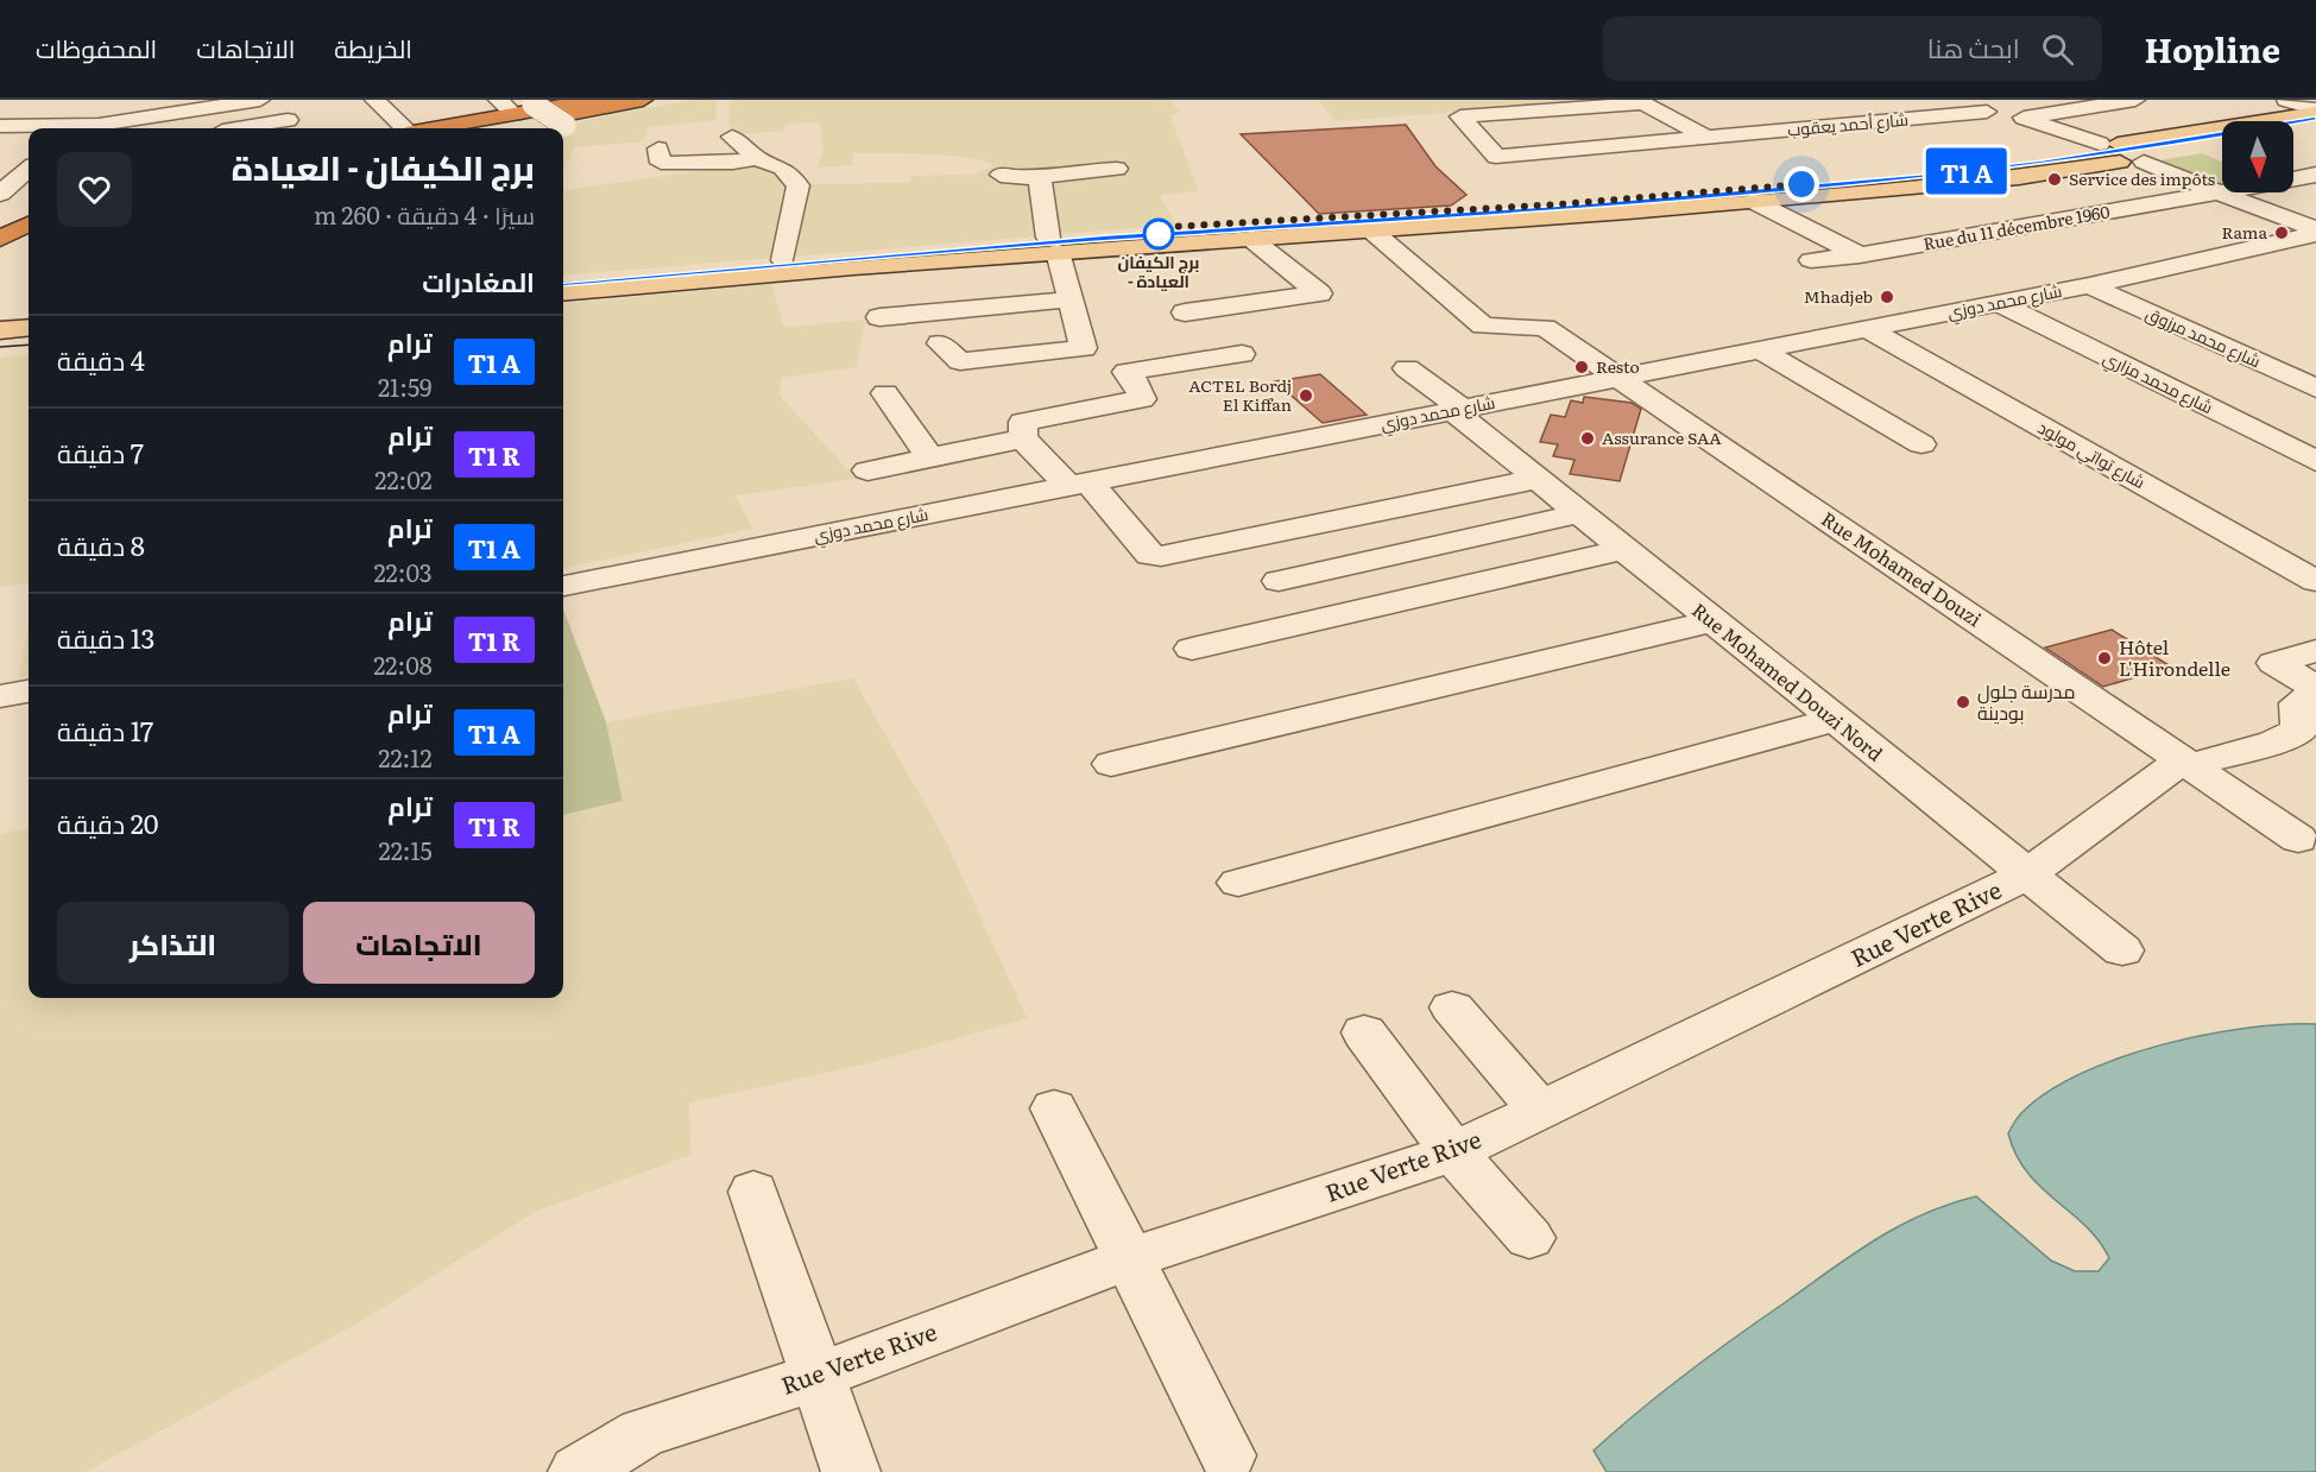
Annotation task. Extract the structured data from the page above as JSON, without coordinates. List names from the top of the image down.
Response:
{
  "streets": {
    "street": [
      "شارع أحمد يعقوب",
      "Rue du 11 décembre 1960",
      "شارع محمد دوزي",
      "شارع محمد مرزوق",
      "شارع محمد مزاري",
      "شارع تواتي مولود",
      "Rue Mohamed Douzi",
      "Rue Mohamed Douzi Nord",
      "Rue Verte Rive"
    ]
  },
  "crossings": [
    ["شارع محمد دوزي", "شارع محمد مرزوق"],
    ["شارع محمد دوزي", "شارع محمد مزاري"],
    ["شارع محمد دوزي", "شارع تواتي مولود"],
    ["شارع محمد دوزي", "Rue Mohamed Douzi"],
    ["شارع محمد دوزي", "Rue Mohamed Douzi Nord"],
    ["Rue Mohamed Douzi", "Rue Verte Rive"],
    ["Rue Mohamed Douzi Nord", "Rue Verte Rive"]
  ],
  "places": [
    "Service des impôts",
    "Rama",
    "برج الكيفان - العيادة",
    "Mhadjeb",
    "Resto",
    "ACTEL Bordj El Kiffan",
    "Assurance SAA",
    "Hôtel L'Hirondelle",
    "مدرسة جلول بودينة"
  ],
  "north": "bottom",
  "page": {
    "header": "Hopline",
    "search": "ابحث هنا",
    "nav": ["الخريطة", "الاتجاهات", "المحفوظات"],
    "on_map": "T1 A",
    "heading": [
      ["برج الكيفان - العيادة", "سيرًا · 4 دقيقة · 260 m"],
      "المغادرات"
    ],
    "list": [
      {
        "mark": "T1 A",
        "name": "ترام",
        "note": "21:59",
        "value": "4 دقيقة"
      },
      {
        "mark": "T1 R",
        "name": "ترام",
        "note": "22:02",
        "value": "7 دقيقة"
      },
      {
        "mark": "T1 A",
        "name": "ترام",
        "note": "22:03",
        "value": "8 دقيقة"
      },
      {
        "mark": "T1 R",
        "name": "ترام",
        "note": "22:08",
        "value": "13 دقيقة"
      },
      {
        "mark": "T1 A",
        "name": "ترام",
        "note": "22:12",
        "value": "17 دقيقة"
      },
      {
        "mark": "T1 R",
        "name": "ترام",
        "note": "22:15",
        "value": "20 دقيقة"
      }
    ],
    "buttons": ["الاتجاهات", "التذاكر"]
  }
}
